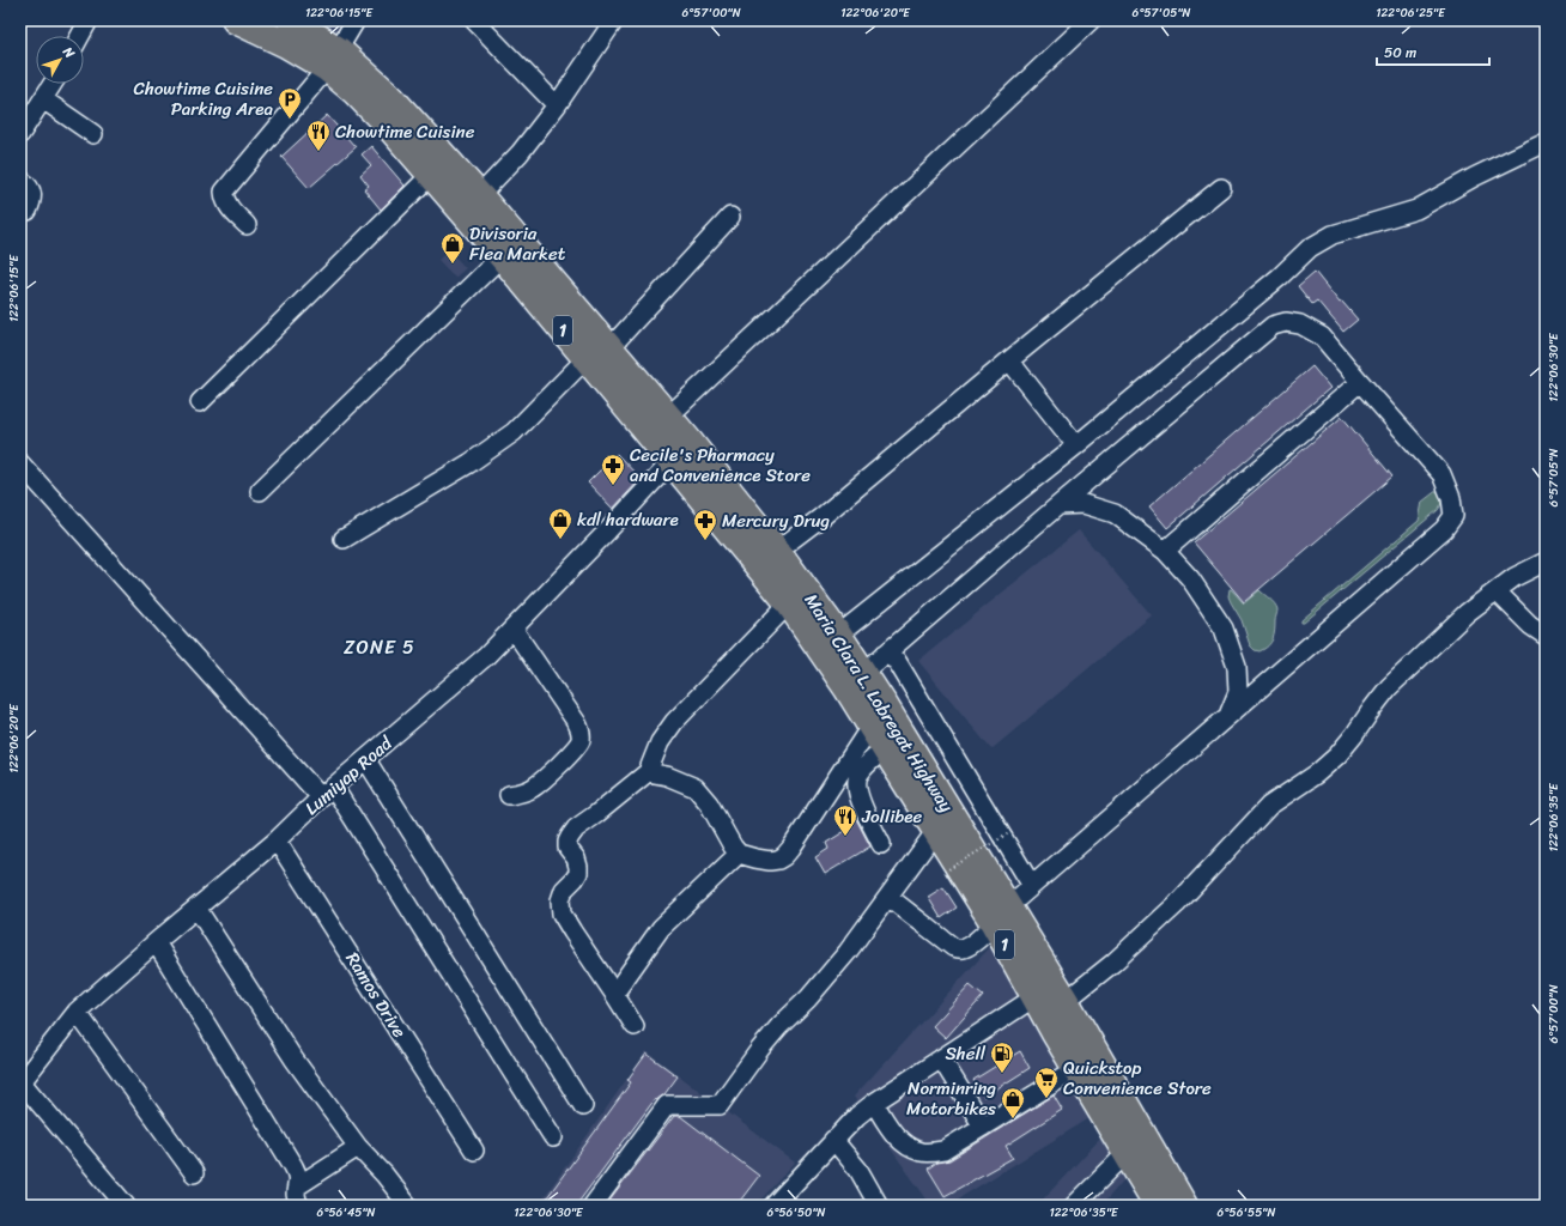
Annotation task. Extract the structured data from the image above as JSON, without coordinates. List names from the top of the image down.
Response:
{
  "streets": {
    "highway": ["1", "Maria Clara L. Lobregat Highway"],
    "street": ["Lumiyap Road", "Ramos Drive"]
  },
  "crossings": [
    ["Maria Clara L. Lobregat Highway", "Lumiyap Road"],
    ["Lumiyap Road", "Ramos Drive"]
  ],
  "districts": ["ZONE 5"],
  "places": {
    "parking": ["Chowtime Cuisine Parking Area"],
    "restaurant": ["Chowtime Cuisine", "Jollibee"],
    "shop": ["Divisoria Flea Market", "kdl hardware", "Norminring Motorbikes"],
    "pharmacy": ["Cecile's Pharmacy and Convenience Store", "Mercury Drug"],
    "fuel station": ["Shell"],
    "supermarket": ["Quickstop Convenience Store"]
  },
  "scale_bar": "50 m",
  "north": "top right",
  "coordinates": [
    "122°06'15\"E",
    "6°57'00\"N",
    "122°06'20\"E",
    "6°57'05\"N",
    "122°06'25\"E",
    "122°06'30\"E",
    "122°06'35\"E",
    "6°56'45\"N",
    "6°56'50\"N",
    "6°56'55\"N"
  ]
}
